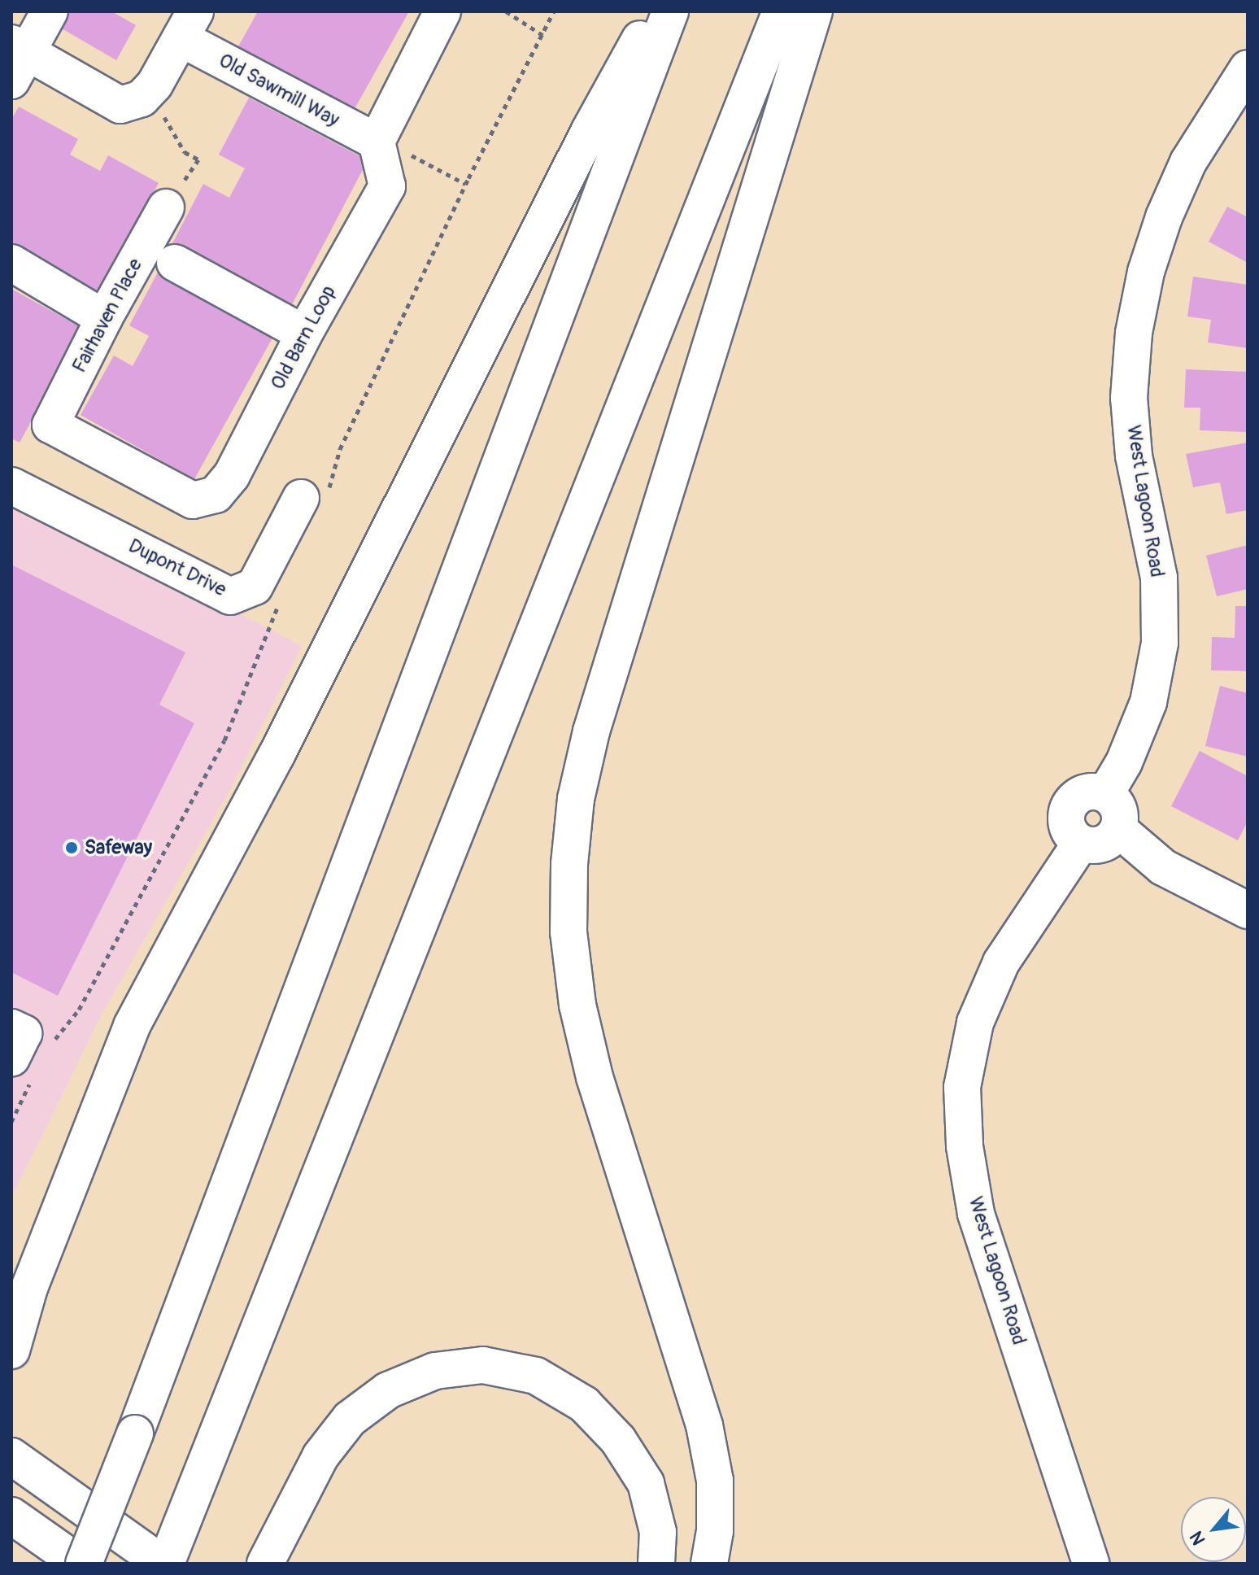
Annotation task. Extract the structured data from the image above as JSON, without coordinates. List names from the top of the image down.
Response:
{
  "streets": {
    "main road": [
      "Old Sawmill Way",
      "Fairhaven Place",
      "Old Barn Loop",
      "West Lagoon Road",
      "Dupont Drive"
    ]
  },
  "crossings": [
    ["Old Sawmill Way", "Old Barn Loop"],
    ["Fairhaven Place", "Old Barn Loop"]
  ],
  "places": ["Safeway"],
  "north": "bottom left"
}
